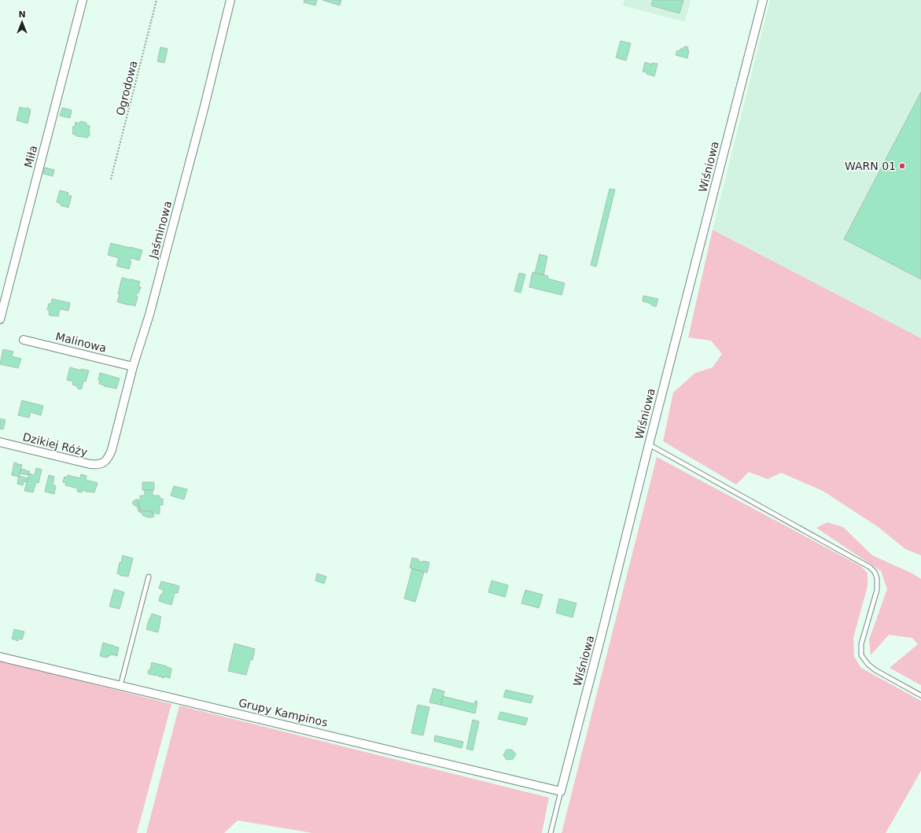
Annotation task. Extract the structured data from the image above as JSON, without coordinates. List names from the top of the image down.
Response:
{
  "streets": {
    "street": [
      "Miła",
      "Wiśniowa",
      "Jaśminowa",
      "Malinowa",
      "Dzikiej Róży",
      "Grupy Kampinos"
    ],
    "path": ["Ogrodowa"]
  },
  "crossings": [
    ["Wiśniowa", "Grupy Kampinos"],
    ["Jaśminowa", "Malinowa"],
    ["Jaśminowa", "Dzikiej Róży"]
  ],
  "places": ["WARN 01"],
  "north": "top"
}
